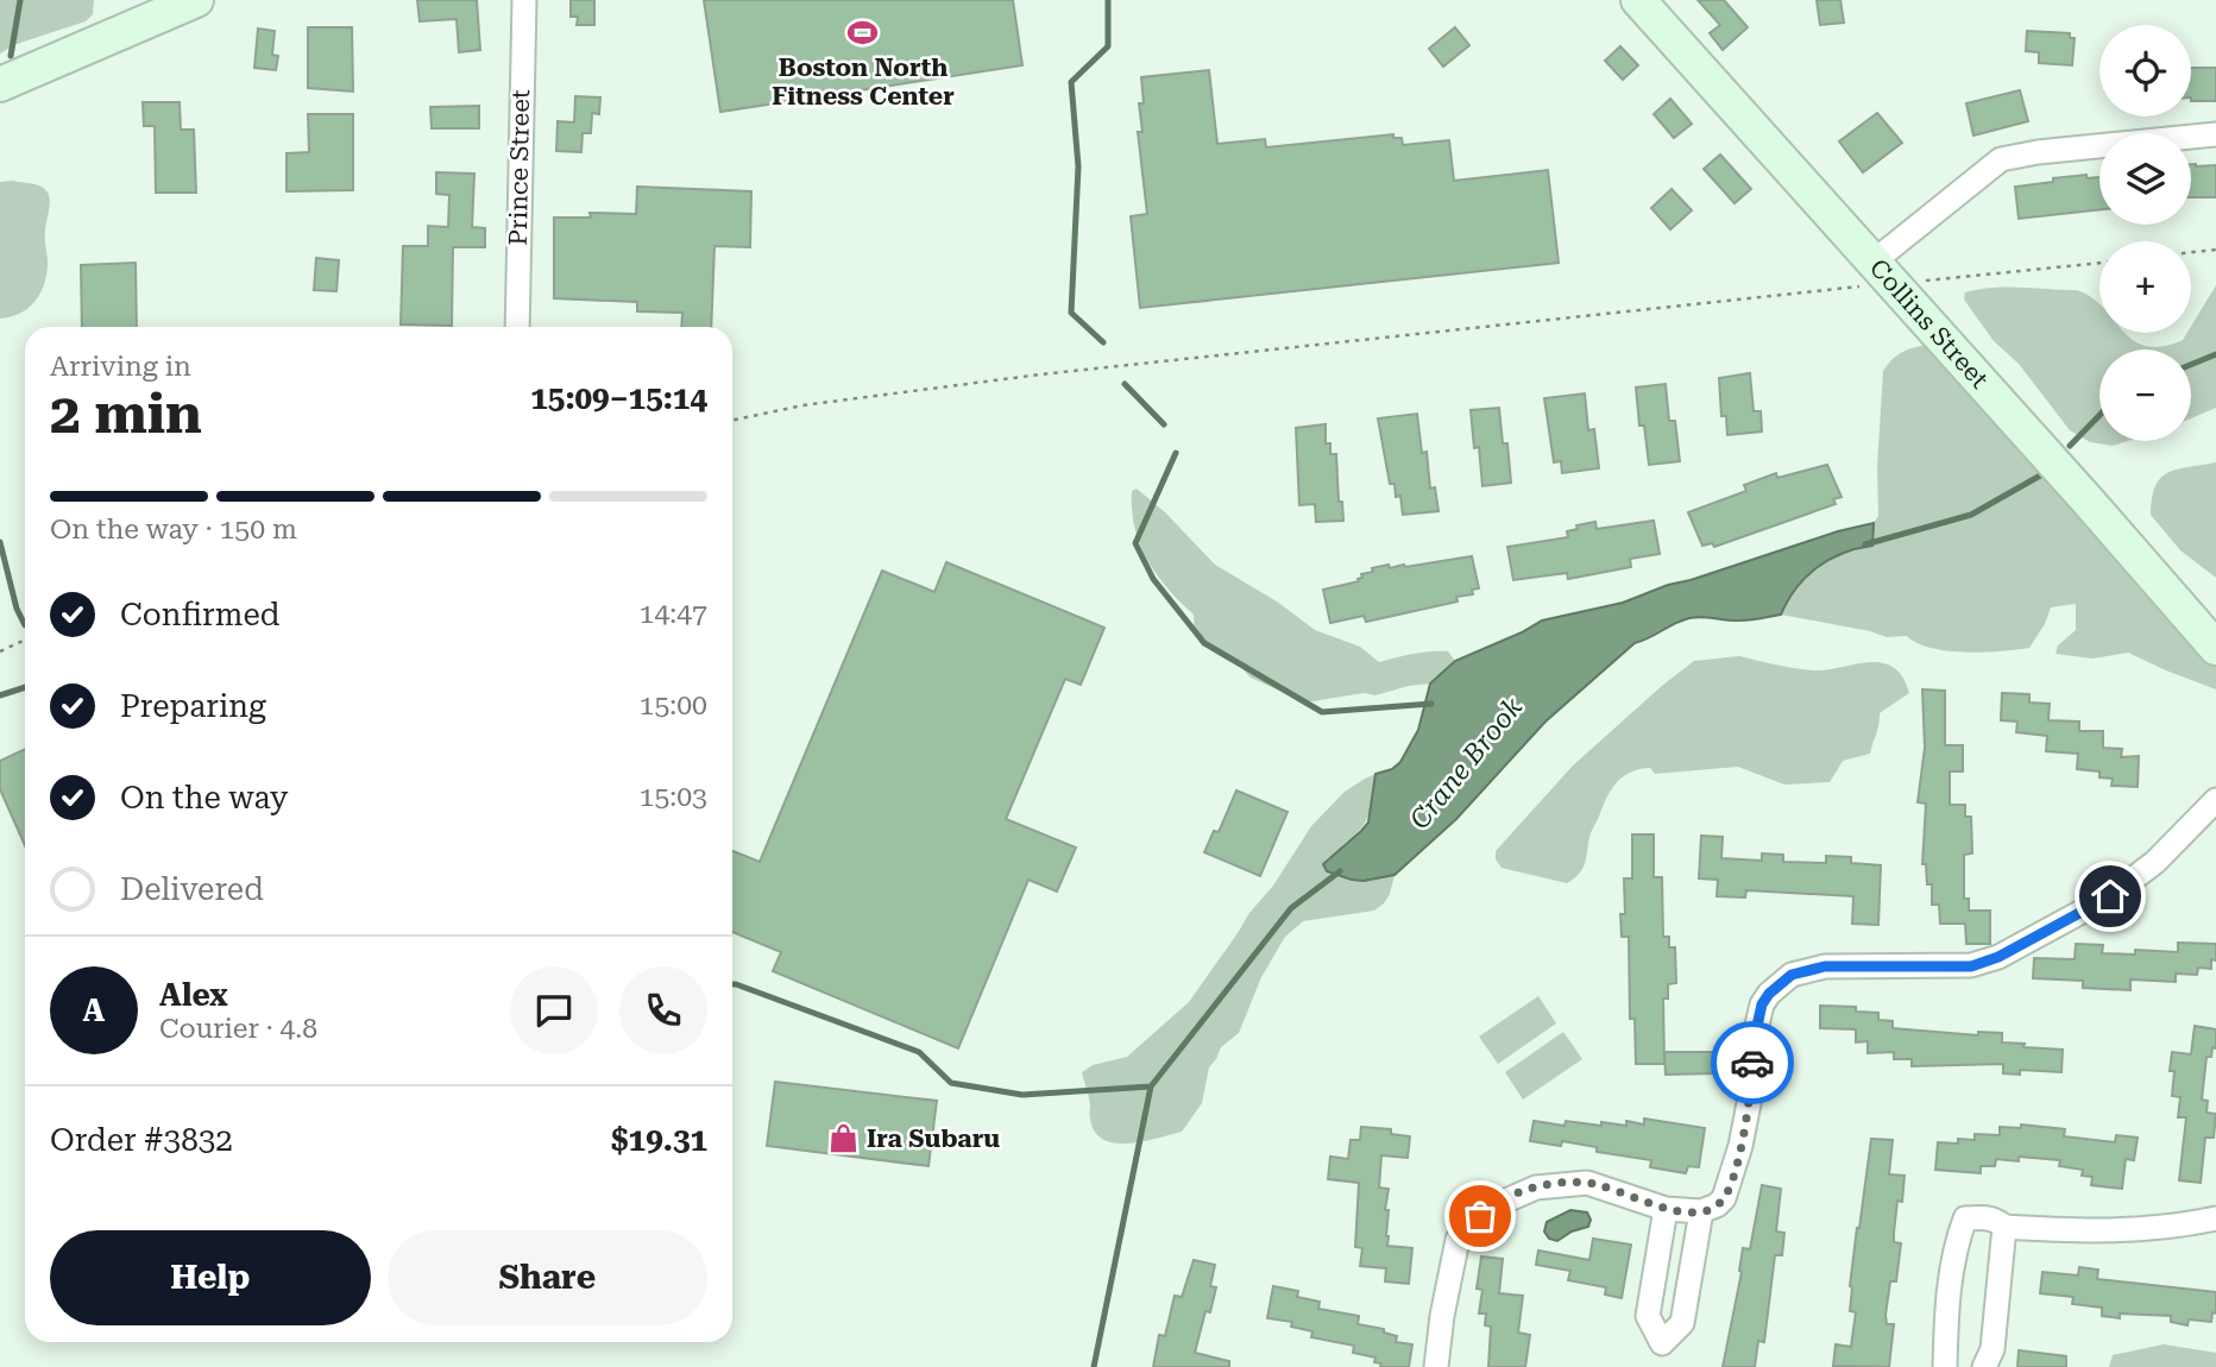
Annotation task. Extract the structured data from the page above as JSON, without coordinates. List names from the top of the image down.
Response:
{
  "streets": {
    "main road": ["Collins Street"],
    "street": ["Prince Street"]
  },
  "water": ["Crane Brook"],
  "places": {
    "sports": ["Boston North Fitness Center"],
    "shop": ["Ira Subaru"]
  },
  "page": {
    "map_buttons": ["+", "−"],
    "heading": ["2 min", "Arriving in", "15:09–15:14"],
    "panel": [
      "Alex",
      "Courier · 4.8",
      "Order #3832",
      "$19.31"
    ],
    "bar": "On the way · 150 m",
    "list": [
      ["Confirmed", "14:47"],
      ["Preparing", "15:00"],
      ["On the way", "15:03"],
      "Delivered"
    ],
    "round": "A",
    "buttons": ["Help", "Share"]
  }
}
